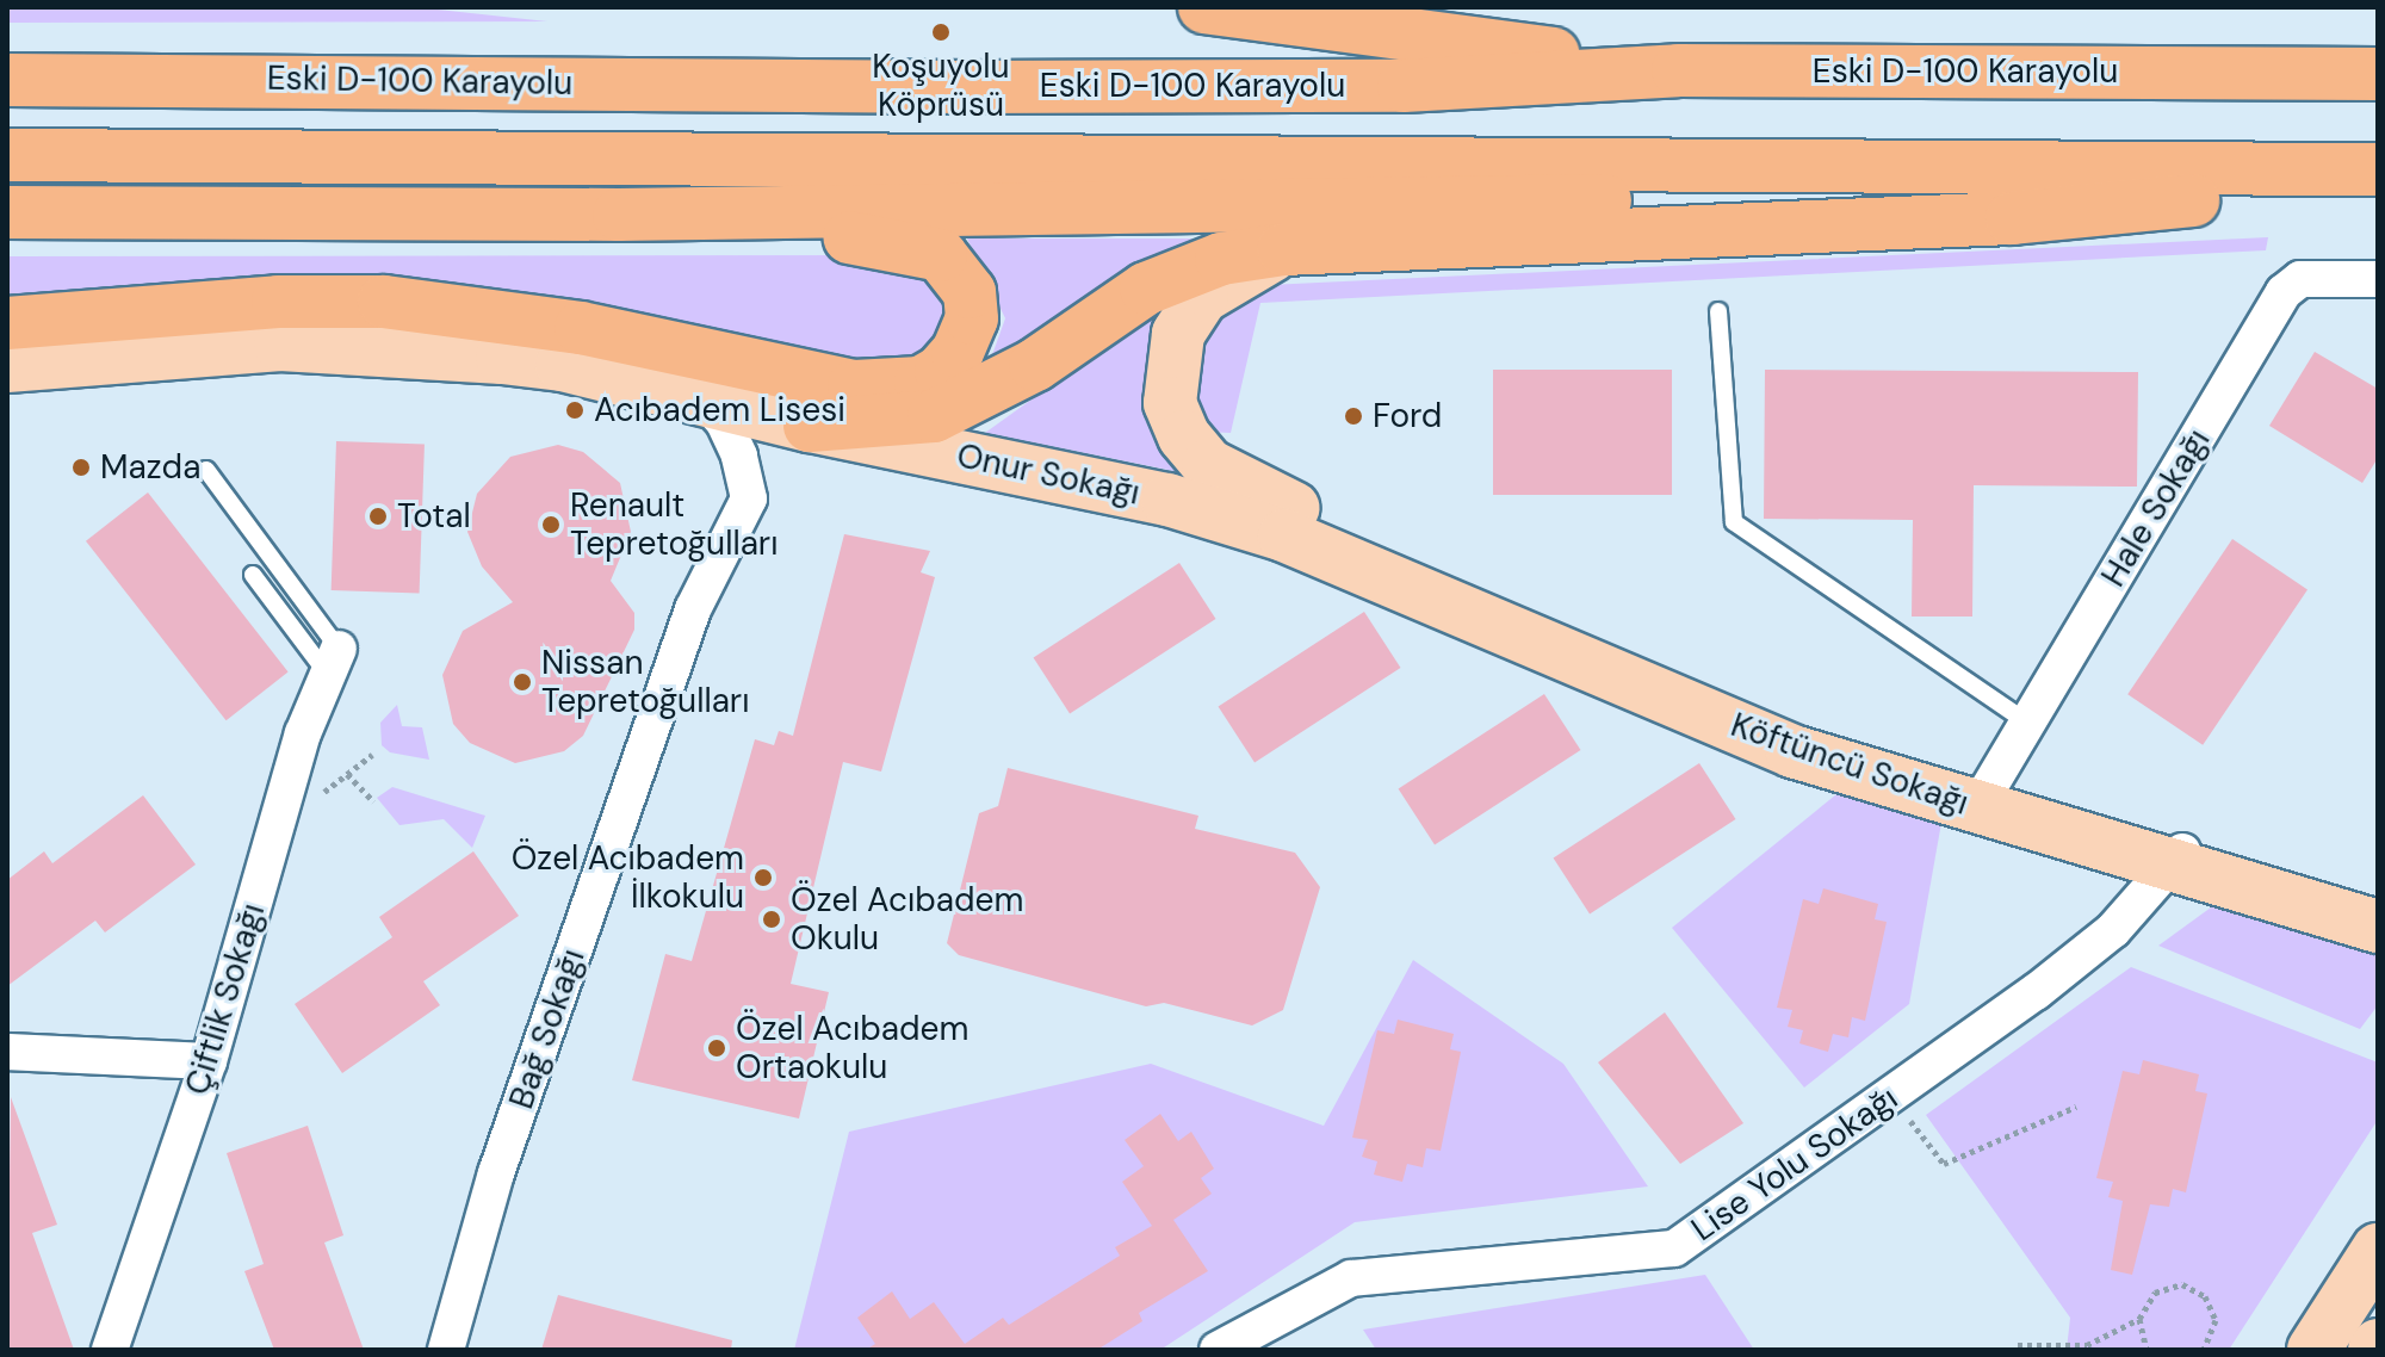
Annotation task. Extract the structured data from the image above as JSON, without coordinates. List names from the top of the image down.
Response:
{
  "streets": {
    "highway": ["Eski D-100 Karayolu"],
    "main road": ["Onur Sokağı", "Köftüncü Sokağı"],
    "street": [
      "Hale Sokağı",
      "Çiftlik Sokağı",
      "Bağ Sokağı",
      "Lise Yolu Sokağı"
    ]
  },
  "crossings": [
    ["Onur Sokağı", "Köftüncü Sokağı"],
    ["Onur Sokağı", "Bağ Sokağı"],
    ["Hale Sokağı", "Köftüncü Sokağı"],
    ["Köftüncü Sokağı", "Lise Yolu Sokağı"]
  ],
  "places": [
    "Koşuyolu Köprüsü",
    "Acıbadem Lisesi",
    "Ford",
    "Mazda",
    "Total",
    "Renault Tepretoğulları",
    "Nissan Tepretoğulları",
    "Özel Acıbadem İlkokulu",
    "Özel Acıbadem Okulu",
    "Özel Acıbadem Ortaokulu"
  ]
}
